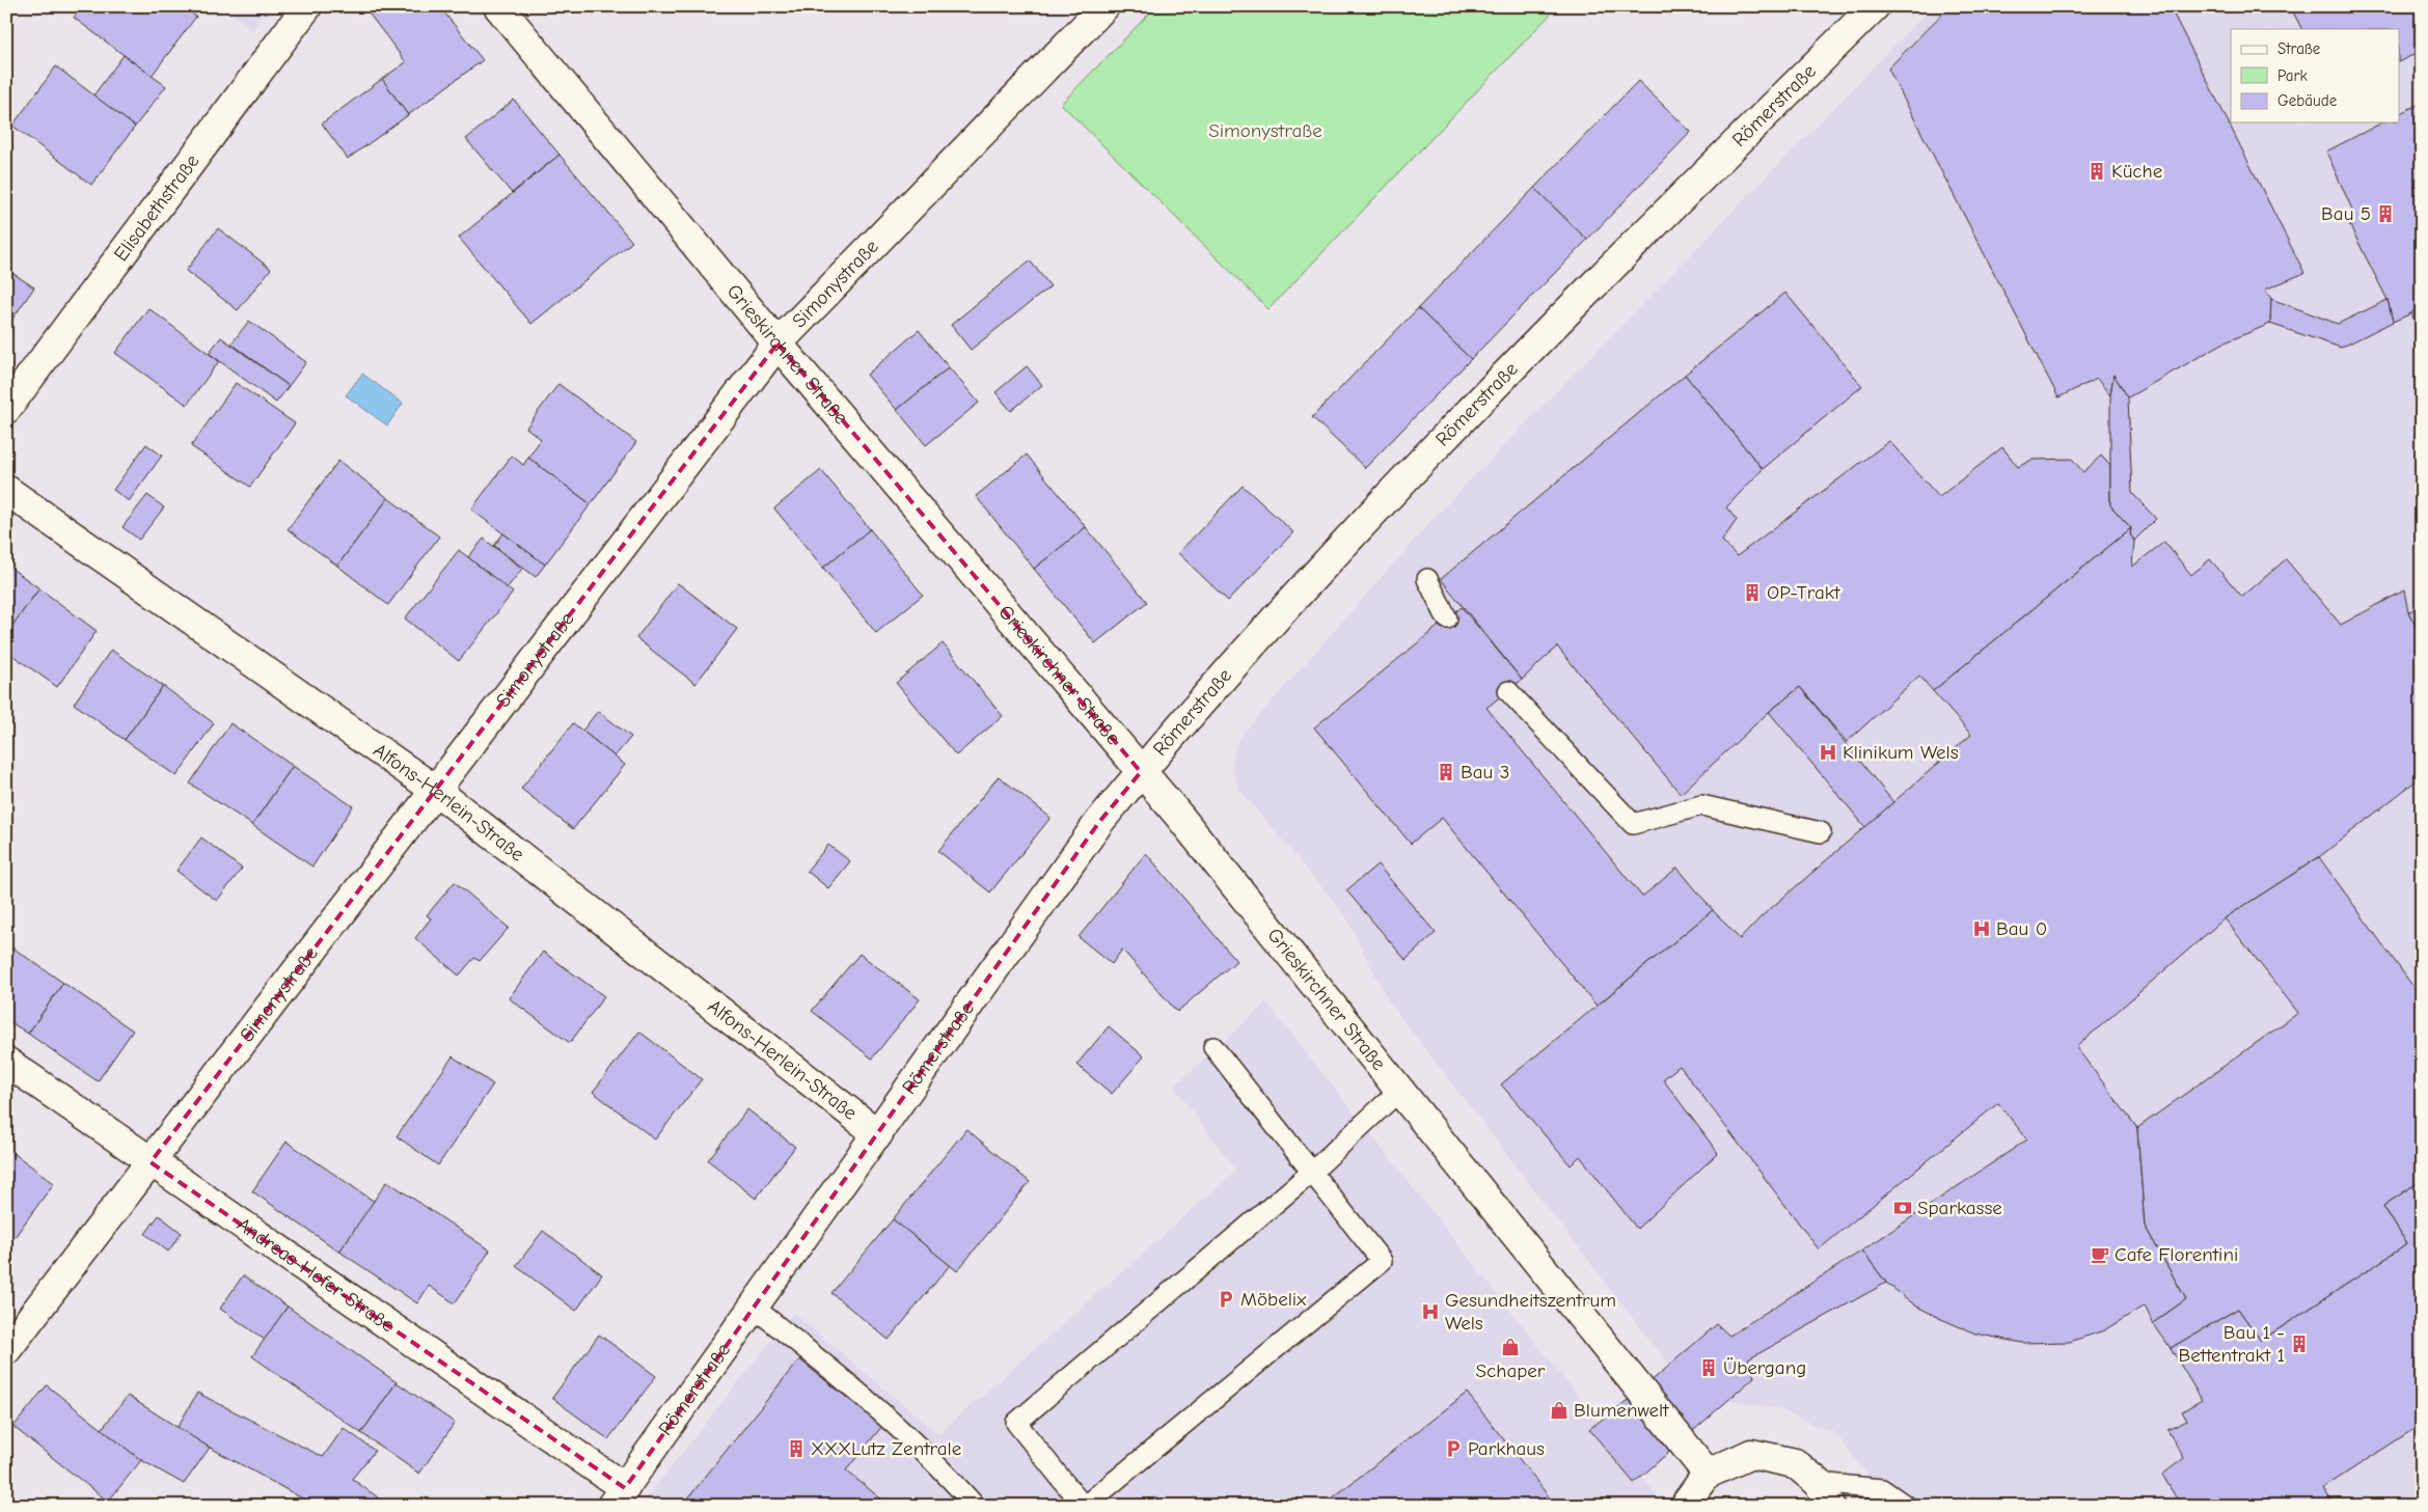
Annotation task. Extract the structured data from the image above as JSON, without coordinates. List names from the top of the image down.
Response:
{
  "streets": {
    "street": [
      "Römerstraße",
      "Elisabethstraße",
      "Simonystraße",
      "Grieskirchner Straße",
      "Alfons-Herlein-Straße",
      "Andreas-Hofer-Straße"
    ]
  },
  "crossings": [
    ["Römerstraße", "Grieskirchner Straße"],
    ["Römerstraße", "Alfons-Herlein-Straße"],
    ["Römerstraße", "Andreas-Hofer-Straße"],
    ["Simonystraße", "Grieskirchner Straße"],
    ["Simonystraße", "Alfons-Herlein-Straße"],
    ["Simonystraße", "Andreas-Hofer-Straße"]
  ],
  "parks": ["Simonystraße"],
  "places": {
    "building": [
      "Küche",
      "Bau 5",
      "OP-Trakt",
      "Bau 3",
      "Bau 1 - Bettentrakt 1",
      "Übergang",
      "XXXLutz Zentrale"
    ],
    "hospital": ["Klinikum Wels", "Bau 0", "Gesundheitszentrum Wels"],
    "bank": ["Sparkasse"],
    "cafe": ["Cafe Florentini"],
    "parking": ["Möbelix", "Parkhaus"],
    "shop": ["Schaper", "Blumenwelt"]
  },
  "legend": ["Straße", "Park", "Gebäude"]
}
